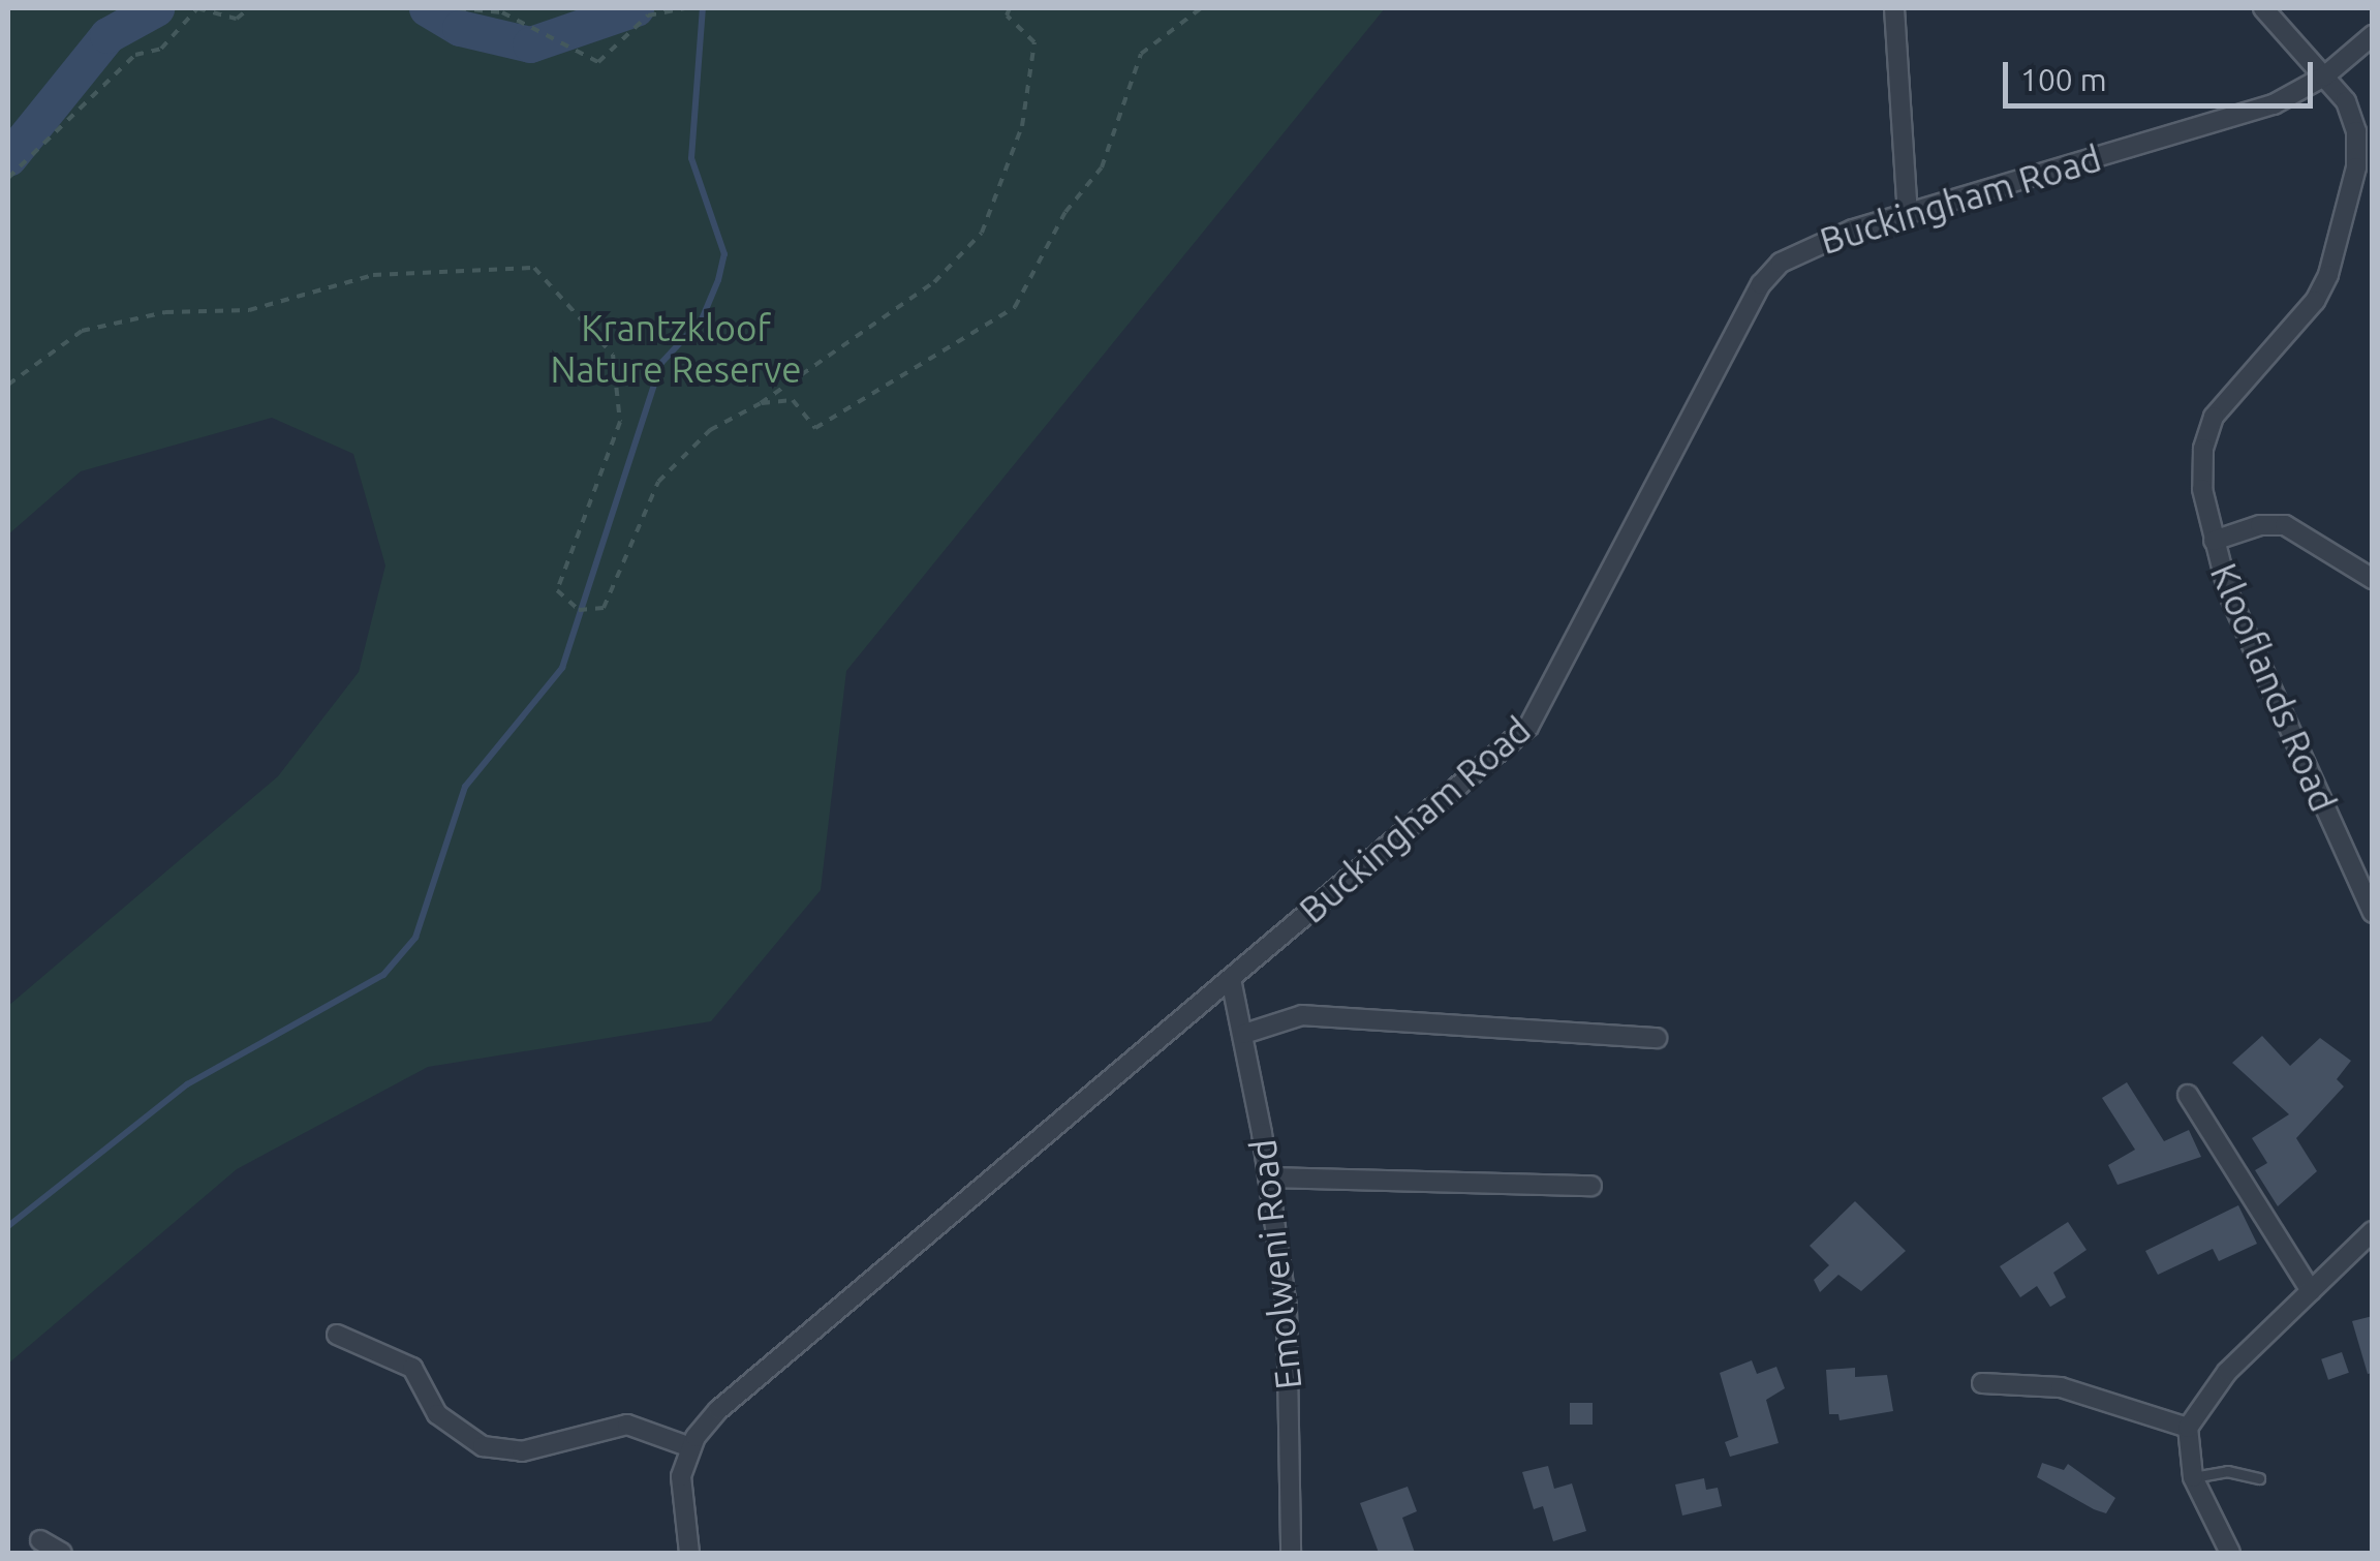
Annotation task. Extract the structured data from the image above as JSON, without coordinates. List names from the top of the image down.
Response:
{
  "streets": {
    "street": ["Buckingham Road", "Klooflands Road", "Emolweni Road"]
  },
  "crossings": [
    ["Buckingham Road", "Klooflands Road"],
    ["Buckingham Road", "Emolweni Road"]
  ],
  "parks": ["Krantzkloof Nature Reserve"],
  "scale_bar": "100 m"
}
